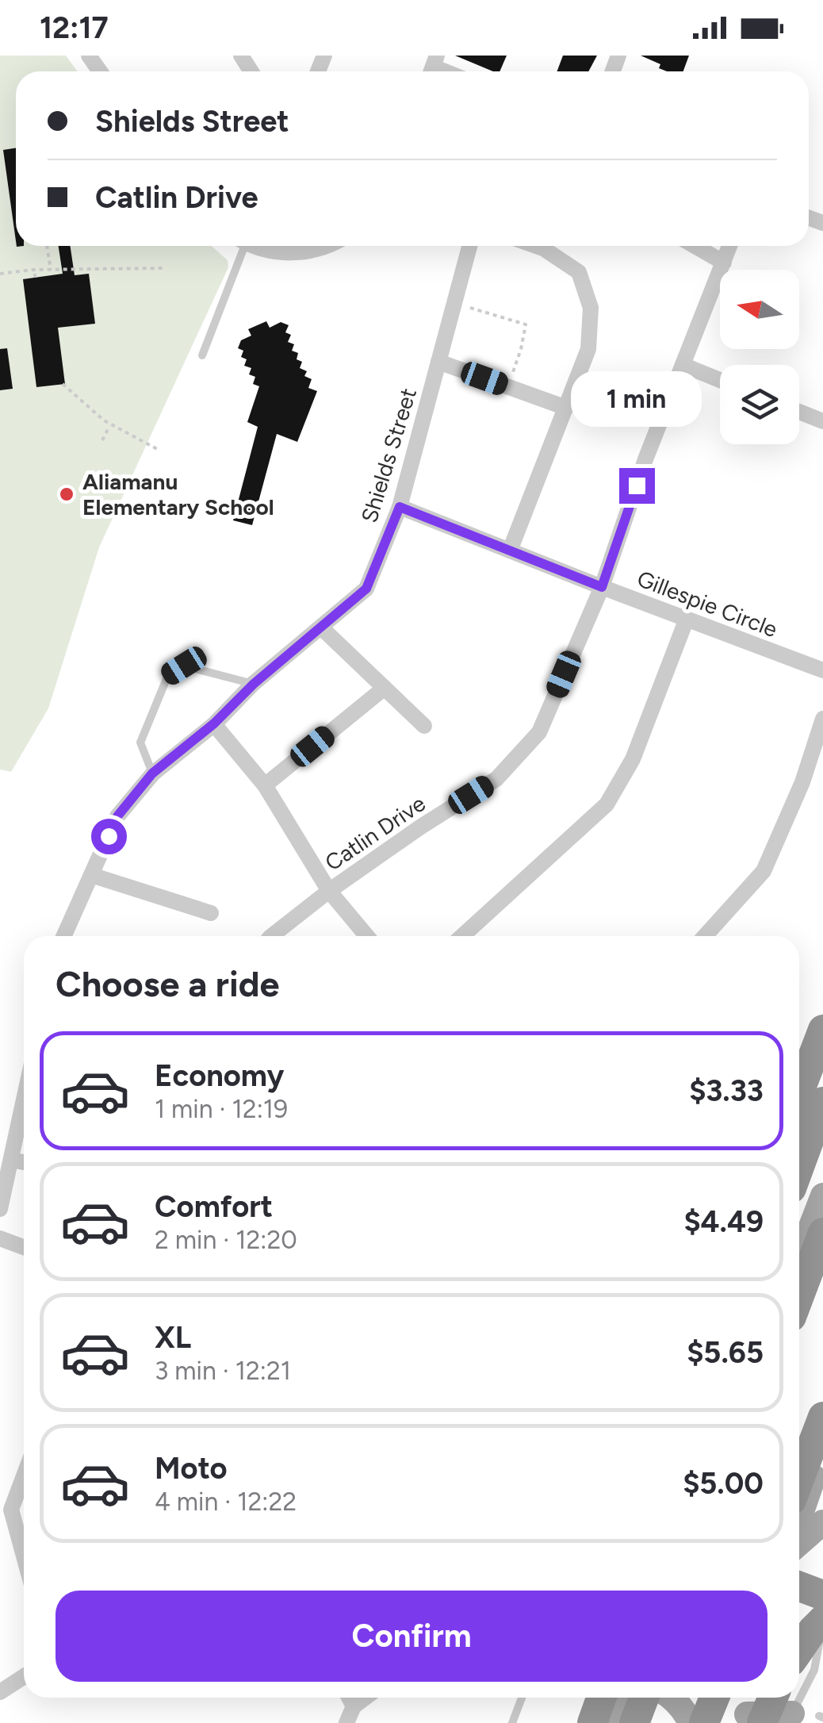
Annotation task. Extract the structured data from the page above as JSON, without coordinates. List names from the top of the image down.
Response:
{
  "streets": {
    "street": ["Shields Street", "Gillespie Circle", "Catlin Drive"]
  },
  "crossings": [
    ["Shields Street", "Gillespie Circle"],
    ["Gillespie Circle", "Catlin Drive"]
  ],
  "places": ["Aliamanu Elementary School"],
  "north": "left",
  "page": {
    "status": "12:17",
    "banner": ["Shields Street", "Catlin Drive"],
    "bubble": "1 min",
    "heading": "Choose a ride",
    "list": [
      {
        "name": "Economy",
        "note": "1 min · 12:19",
        "value": "$3.33"
      },
      {
        "name": "Comfort",
        "note": "2 min · 12:20",
        "value": "$4.49"
      },
      {
        "name": "XL",
        "note": "3 min · 12:21",
        "value": "$5.65"
      },
      {
        "name": "Moto",
        "note": "4 min · 12:22",
        "value": "$5.00"
      }
    ],
    "buttons": "Confirm"
  }
}
